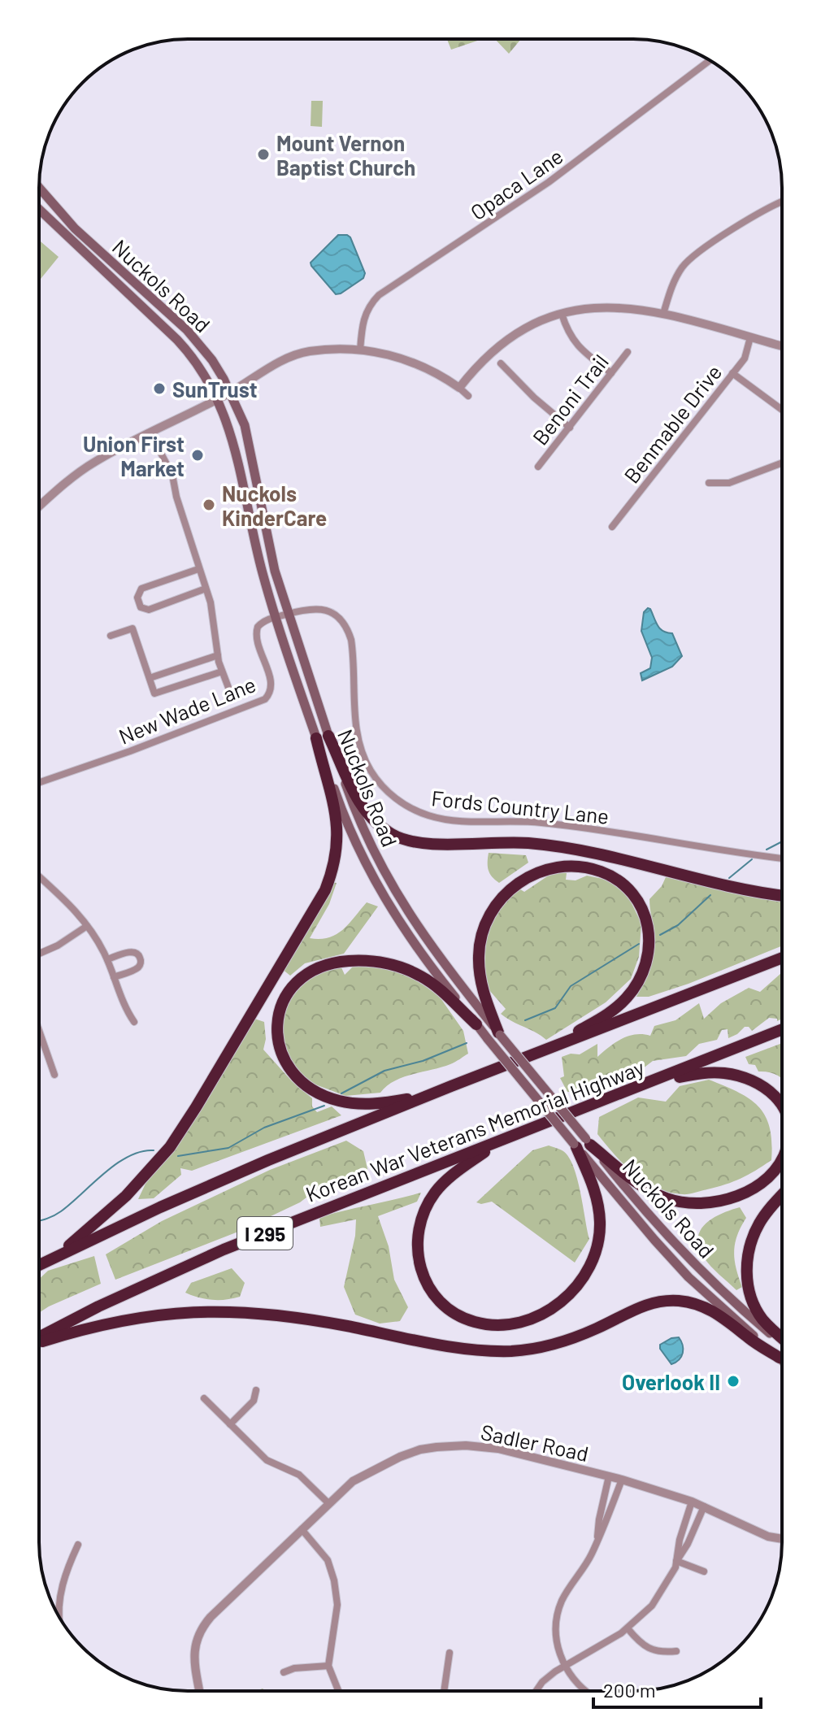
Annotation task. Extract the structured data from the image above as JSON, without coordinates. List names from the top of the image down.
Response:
{
  "streets": {
    "highway": ["Korean War Veterans Memorial Highway", "I 295"],
    "main road": ["Nuckols Road"],
    "street": [
      "Opaca Lane",
      "Benoni Trail",
      "Benmable Drive",
      "New Wade Lane",
      "Fords Country Lane",
      "Sadler Road"
    ]
  },
  "crossings": [
    ["Nuckols Road", "New Wade Lane"],
    ["Nuckols Road", "Fords Country Lane"],
    ["New Wade Lane", "Fords Country Lane"]
  ],
  "places": [
    "Mount Vernon Baptist Church",
    "SunTrust",
    "Union First Market",
    "Nuckols KinderCare",
    "Overlook II"
  ],
  "scale_bar": "200 m"
}
